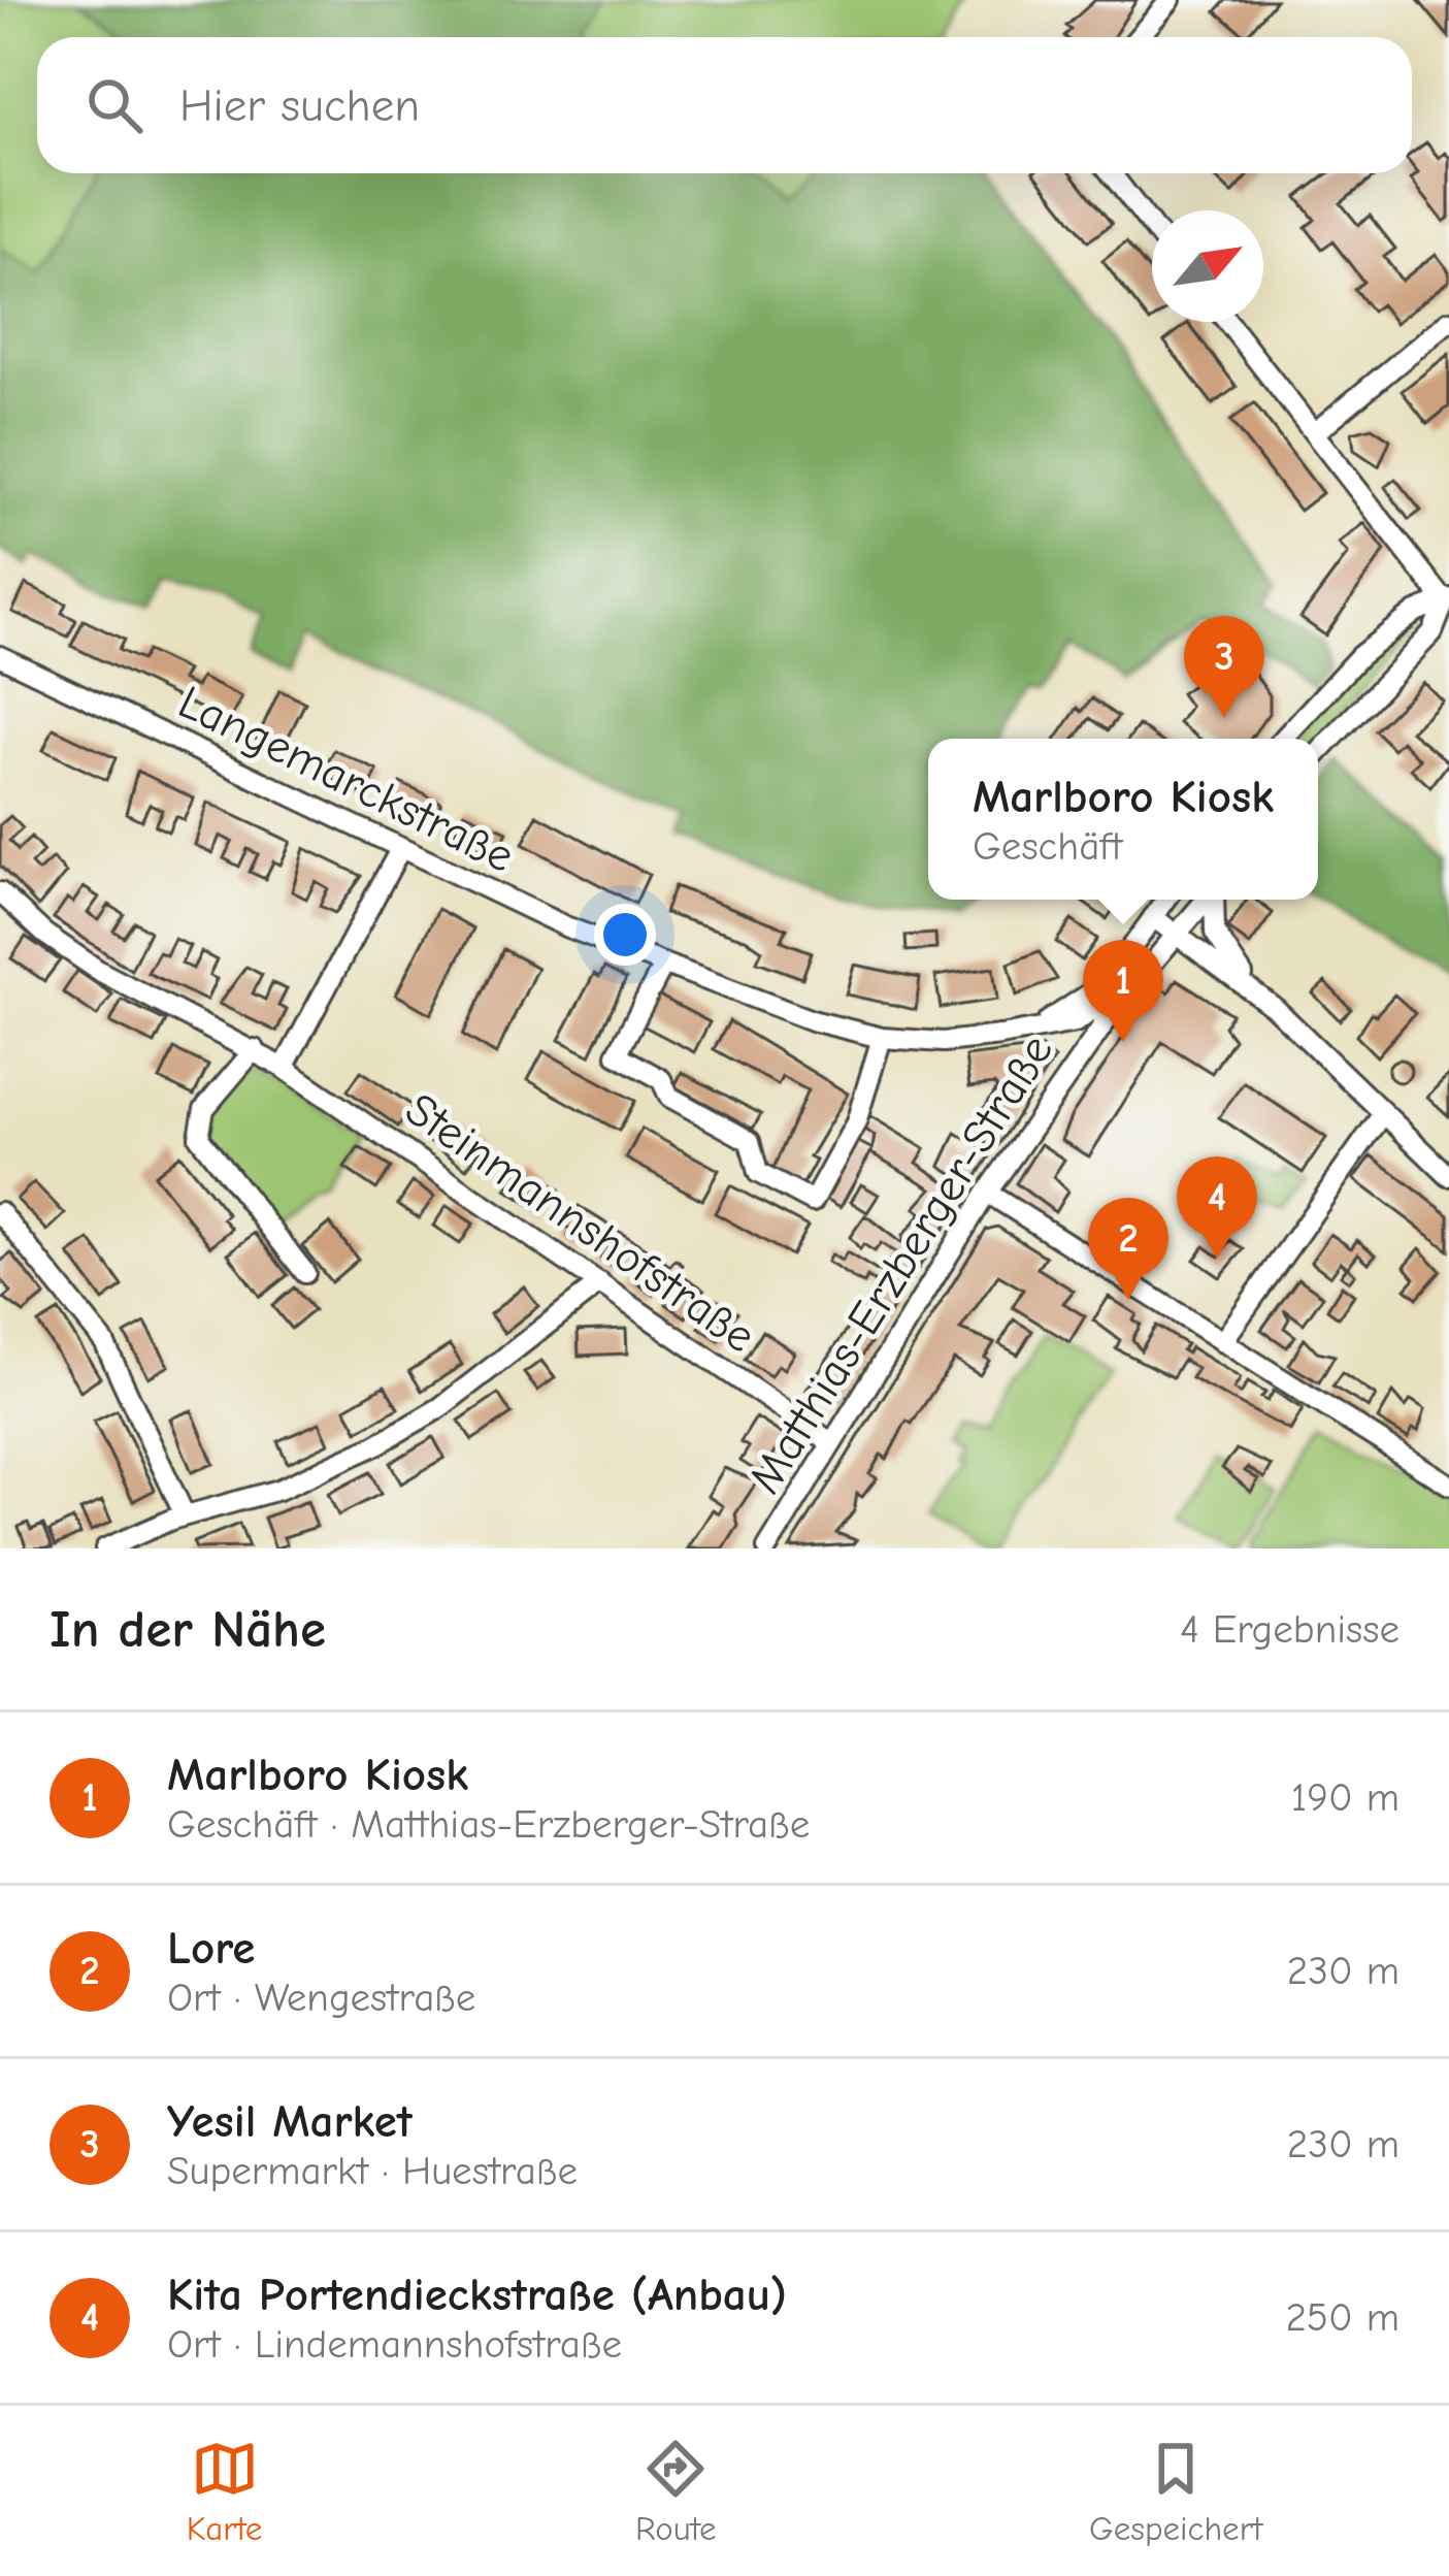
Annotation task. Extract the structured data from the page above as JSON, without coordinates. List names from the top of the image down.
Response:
{
  "streets": {
    "street": ["Langemarckstraße", "Steinmannshofstraße", "Matthias-Erzberger-Straße"]
  },
  "crossings": [
    ["Langemarckstraße", "Matthias-Erzberger-Straße"],
    ["Steinmannshofstraße", "Matthias-Erzberger-Straße"]
  ],
  "north": "top right",
  "page": {
    "search": "Hier suchen",
    "pins": [
      "3",
      "1",
      "4",
      "2"
    ],
    "popup": ["Marlboro Kiosk", "Geschäft"],
    "heading": ["In der Nähe", "4 Ergebnisse"],
    "list": [
      {
        "mark": "1",
        "name": "Marlboro Kiosk",
        "note": "Geschäft · Matthias-Erzberger-Straße",
        "value": "190 m"
      },
      {
        "mark": "2",
        "name": "Lore",
        "note": "Ort · Wengestraße",
        "value": "230 m"
      },
      {
        "mark": "3",
        "name": "Yesil Market",
        "note": "Supermarkt · Huestraße",
        "value": "230 m"
      },
      {
        "mark": "4",
        "name": "Kita Portendieckstraße (Anbau)",
        "note": "Ort · Lindemannshofstraße",
        "value": "250 m"
      }
    ],
    "nav": ["Karte", "Route", "Gespeichert"]
  }
}
